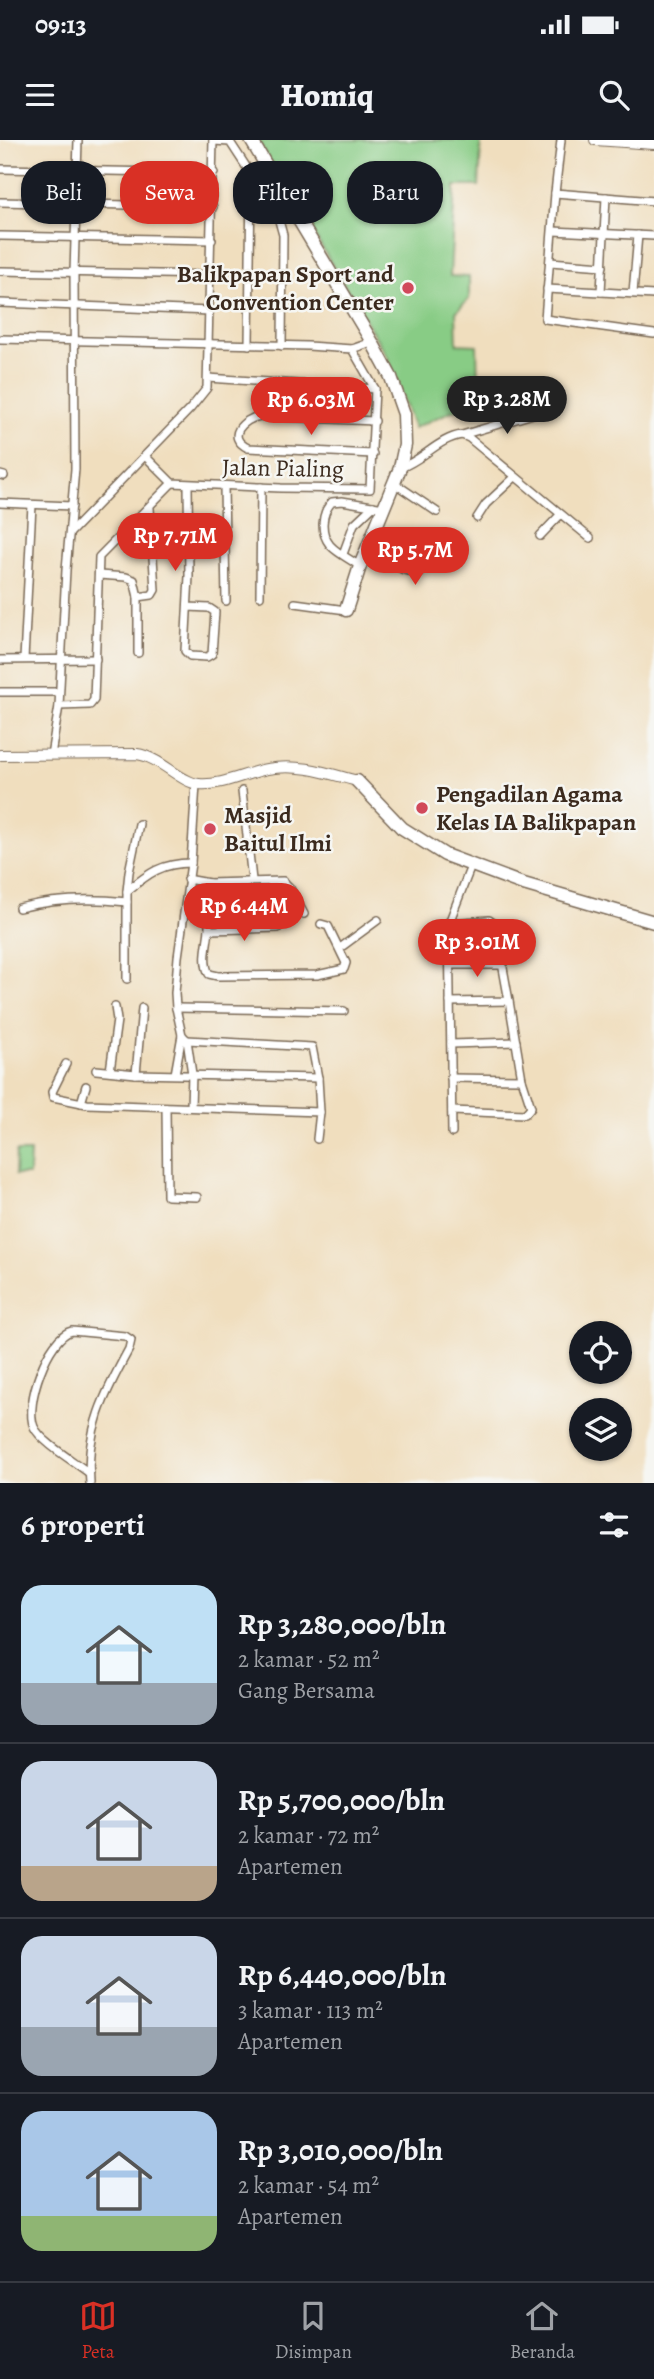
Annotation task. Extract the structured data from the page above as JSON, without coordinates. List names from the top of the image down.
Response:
{
  "streets": {
    "street": ["Jalan Pialing"]
  },
  "places": ["Balikpapan Sport and Convention Center", "Pengadilan Agama Kelas IA Balikpapan", "Masjid Baitul Ilmi"],
  "page": {
    "status": "09:13",
    "header": "Homiq",
    "chip": [
      "Beli",
      "Sewa",
      "Filter",
      "Baru"
    ],
    "price": [
      "Rp 3.28M",
      "Rp 6.03M",
      "Rp 7.71M",
      "Rp 5.7M",
      "Rp 6.44M",
      "Rp 3.01M"
    ],
    "heading": "6 properti",
    "list": [
      {
        "name": "Rp 3,280,000/bln",
        "note": "2 kamar · 52 m² · Gang Bersama"
      },
      {
        "name": "Rp 5,700,000/bln",
        "note": "2 kamar · 72 m² · Apartemen"
      },
      {
        "name": "Rp 6,440,000/bln",
        "note": "3 kamar · 113 m² · Apartemen"
      },
      {
        "name": "Rp 3,010,000/bln",
        "note": "2 kamar · 54 m² · Apartemen"
      }
    ],
    "tabs": ["Peta", "Disimpan", "Beranda"]
  }
}
